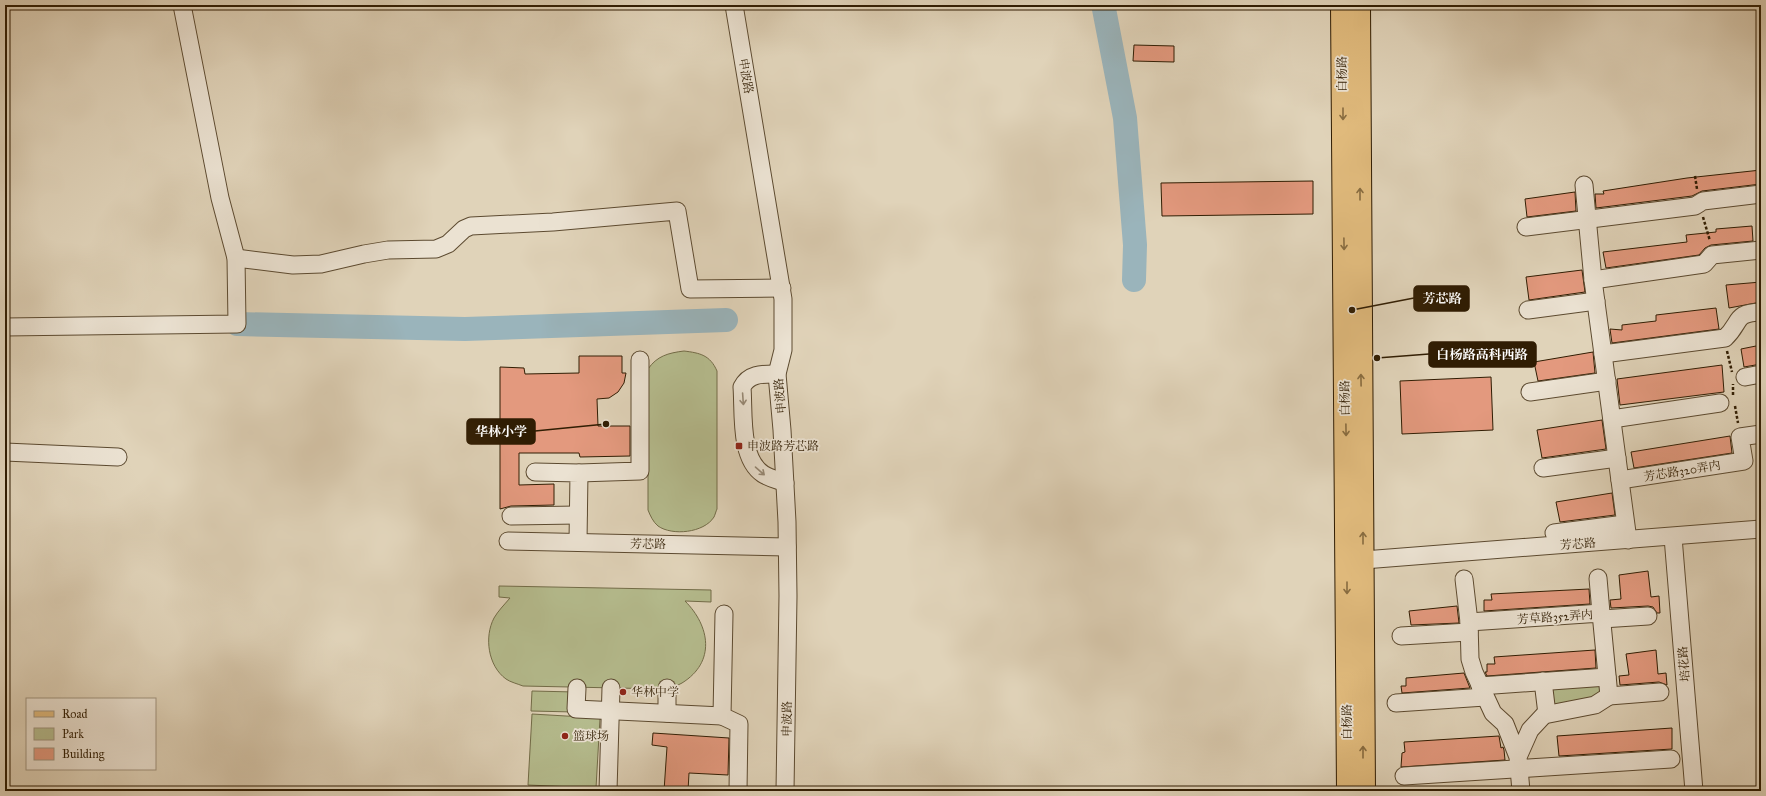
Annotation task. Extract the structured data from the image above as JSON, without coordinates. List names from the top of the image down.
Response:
{
  "streets": {
    "main road": ["白杨路"],
    "street": [
      "申波路",
      "芳芯路320弄内",
      "芳芯路",
      "芳草路352弄内",
      "培花路"
    ]
  },
  "crossings": [
    ["白杨路", "芳芯路"],
    ["申波路", "芳芯路"],
    ["芳芯路", "培花路"]
  ],
  "places": {
    "other": [
      "芳芯路",
      "白杨路高科西路",
      "华林小学",
      "华林中学",
      "篮球场"
    ],
    "transit": ["申波路芳芯路"]
  },
  "legend": ["Road", "Park", "Building"]
}
